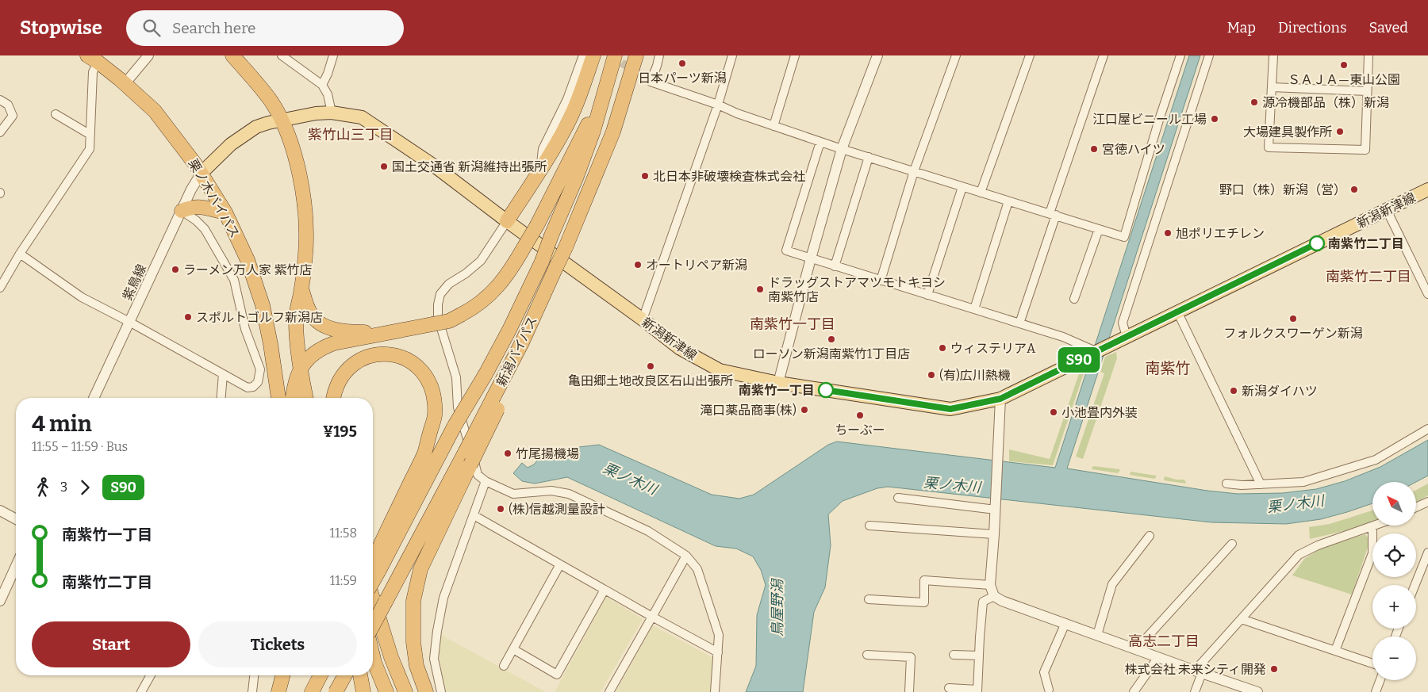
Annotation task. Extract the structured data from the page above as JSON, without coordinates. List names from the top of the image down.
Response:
{
  "streets": {
    "highway": ["栗ノ木バイパス", "新潟バイパス"],
    "main road": ["新潟新津線"],
    "street": ["紫鳥線"]
  },
  "crossings": [
    ["栗ノ木バイパス", "新潟新津線"],
    ["栗ノ木バイパス", "紫鳥線"],
    ["新潟新津線", "紫鳥線"]
  ],
  "districts": [
    "紫竹山三丁目",
    "南紫竹二丁目",
    "南紫竹一丁目",
    "南紫竹",
    "高志二丁目"
  ],
  "water": ["栗ノ木川", "鳥屋野潟"],
  "places": [
    "日本パーツ新潟",
    "ＳＡＪＡ―東山公園",
    "源冷機部品（株）新潟",
    "江口屋ビニール工場",
    "大場建具製作所",
    "宮徳ハイツ",
    "国土交通省 新潟維持出張所",
    "北日本非破壊検査株式会社",
    "野口（株）新潟（営）",
    "旭ポリエチレン",
    "南紫竹二丁目",
    "オートリペア新潟",
    "ラーメン万人家 紫竹店",
    "ドラッグストアマツモトキヨシ 南紫竹店",
    "スポルトゴルフ新潟店",
    "フォルクスワーゲン新潟",
    "ローソン新潟南紫竹1丁目店",
    "ウィステリアA",
    "亀田郷土地改良区石山出張所",
    "(有)広川熱機",
    "南紫竹一丁目",
    "新潟ダイハツ",
    "滝口薬品商事(株)",
    "小池畳内外装",
    "ちーぶー",
    "竹尾揚機場",
    "(株)信越測量設計",
    "株式会社 未来シティ開発"
  ],
  "lines": ["bus line S90"],
  "north": "top left",
  "page": {
    "header": "Stopwise",
    "search": "Search here",
    "nav": ["Map", "Directions", "Saved"],
    "on_map": "S90",
    "heading": ["4 min", "11:55 – 11:59 · Bus", "¥195"],
    "legs": ["3", "S90"],
    "map_buttons": ["+", "−"],
    "list": [
      {
        "name": "南紫竹一丁目",
        "value": "11:58"
      },
      {
        "name": "南紫竹二丁目",
        "value": "11:59"
      }
    ],
    "buttons": ["Start", "Tickets"]
  }
}
